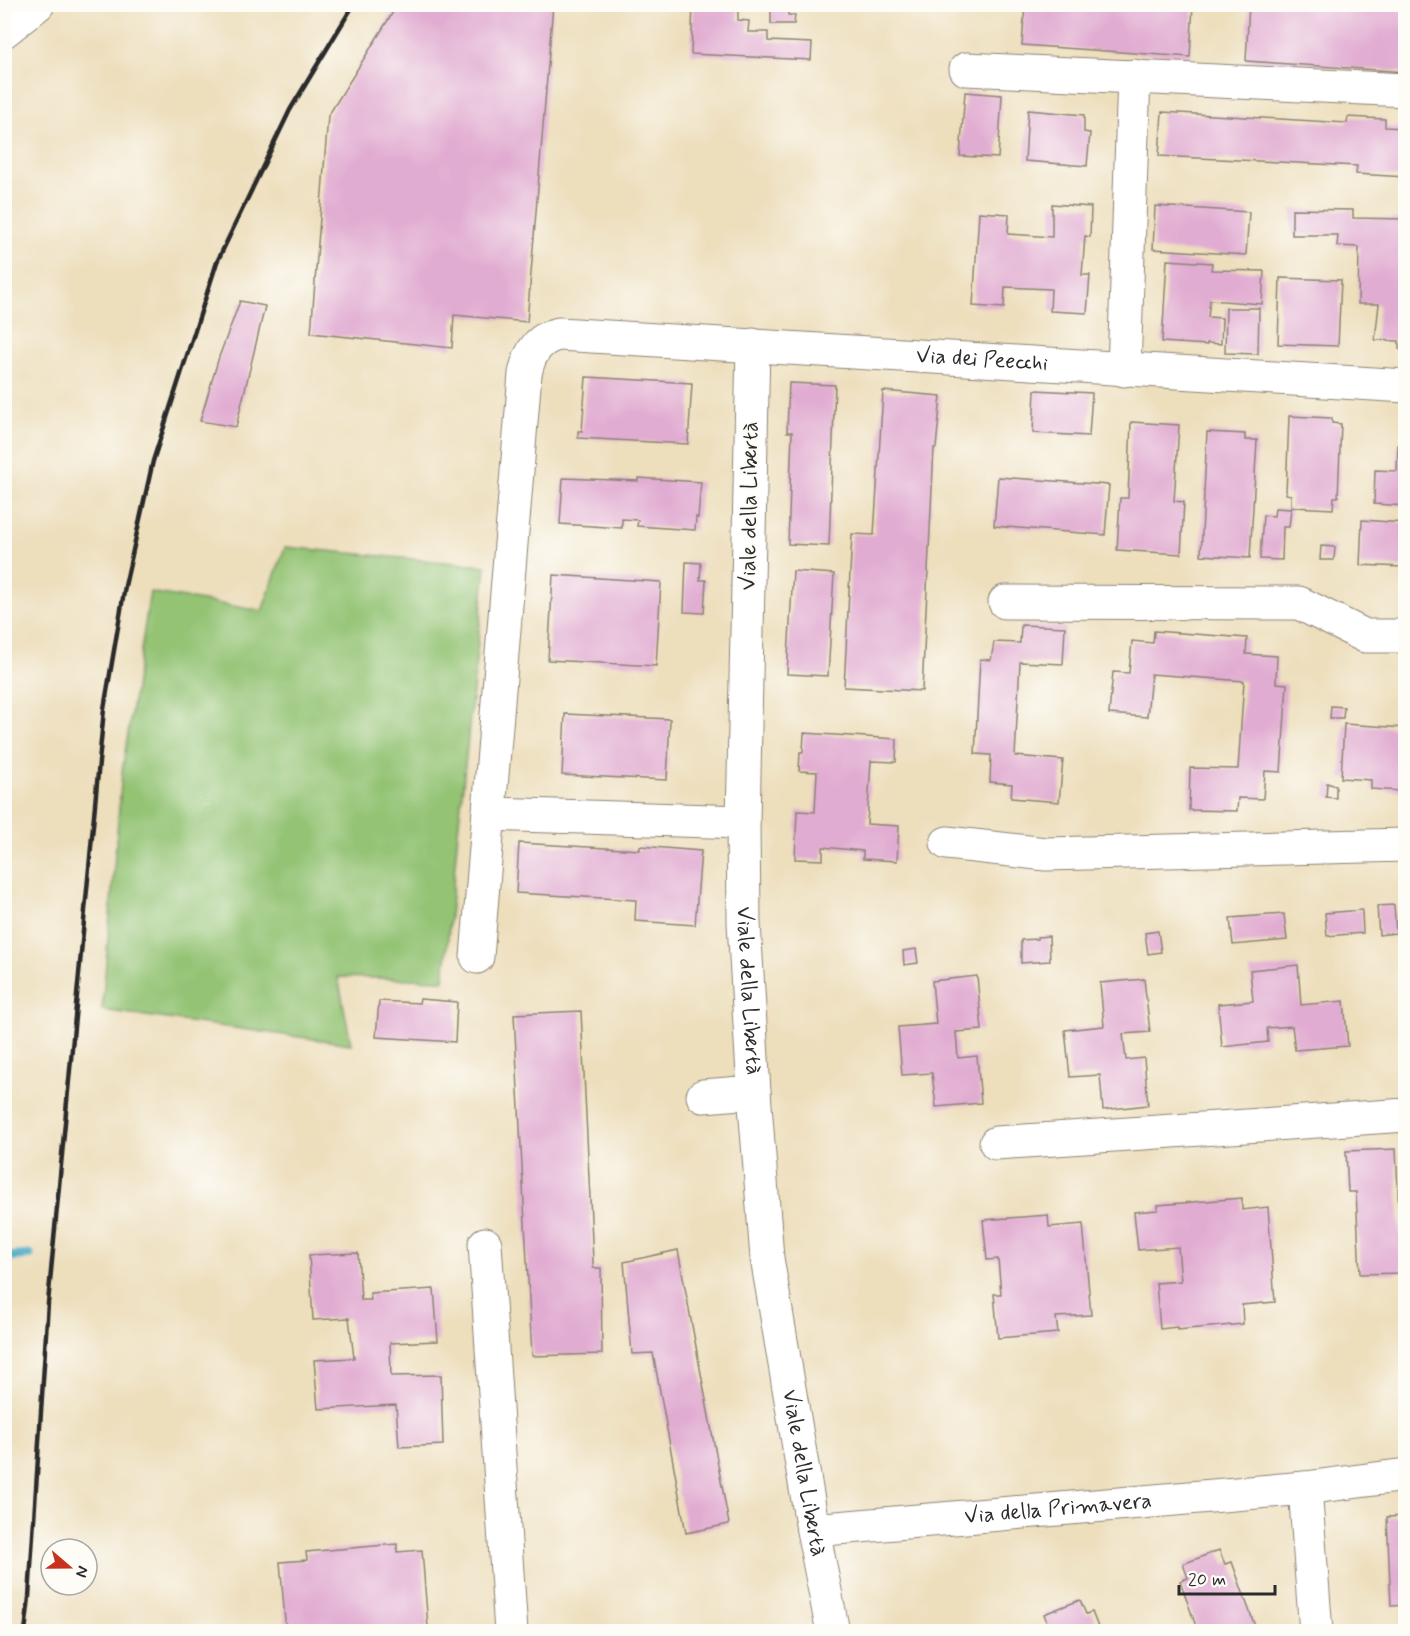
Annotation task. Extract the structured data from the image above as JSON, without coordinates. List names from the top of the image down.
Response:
{
  "streets": {
    "street": ["Via dei Peecchi", "Viale della Libertà", "Via della Primavera"]
  },
  "crossings": [
    ["Via dei Peecchi", "Viale della Libertà"],
    ["Viale della Libertà", "Via della Primavera"]
  ],
  "scale_bar": "20 m",
  "north": "right"
}
